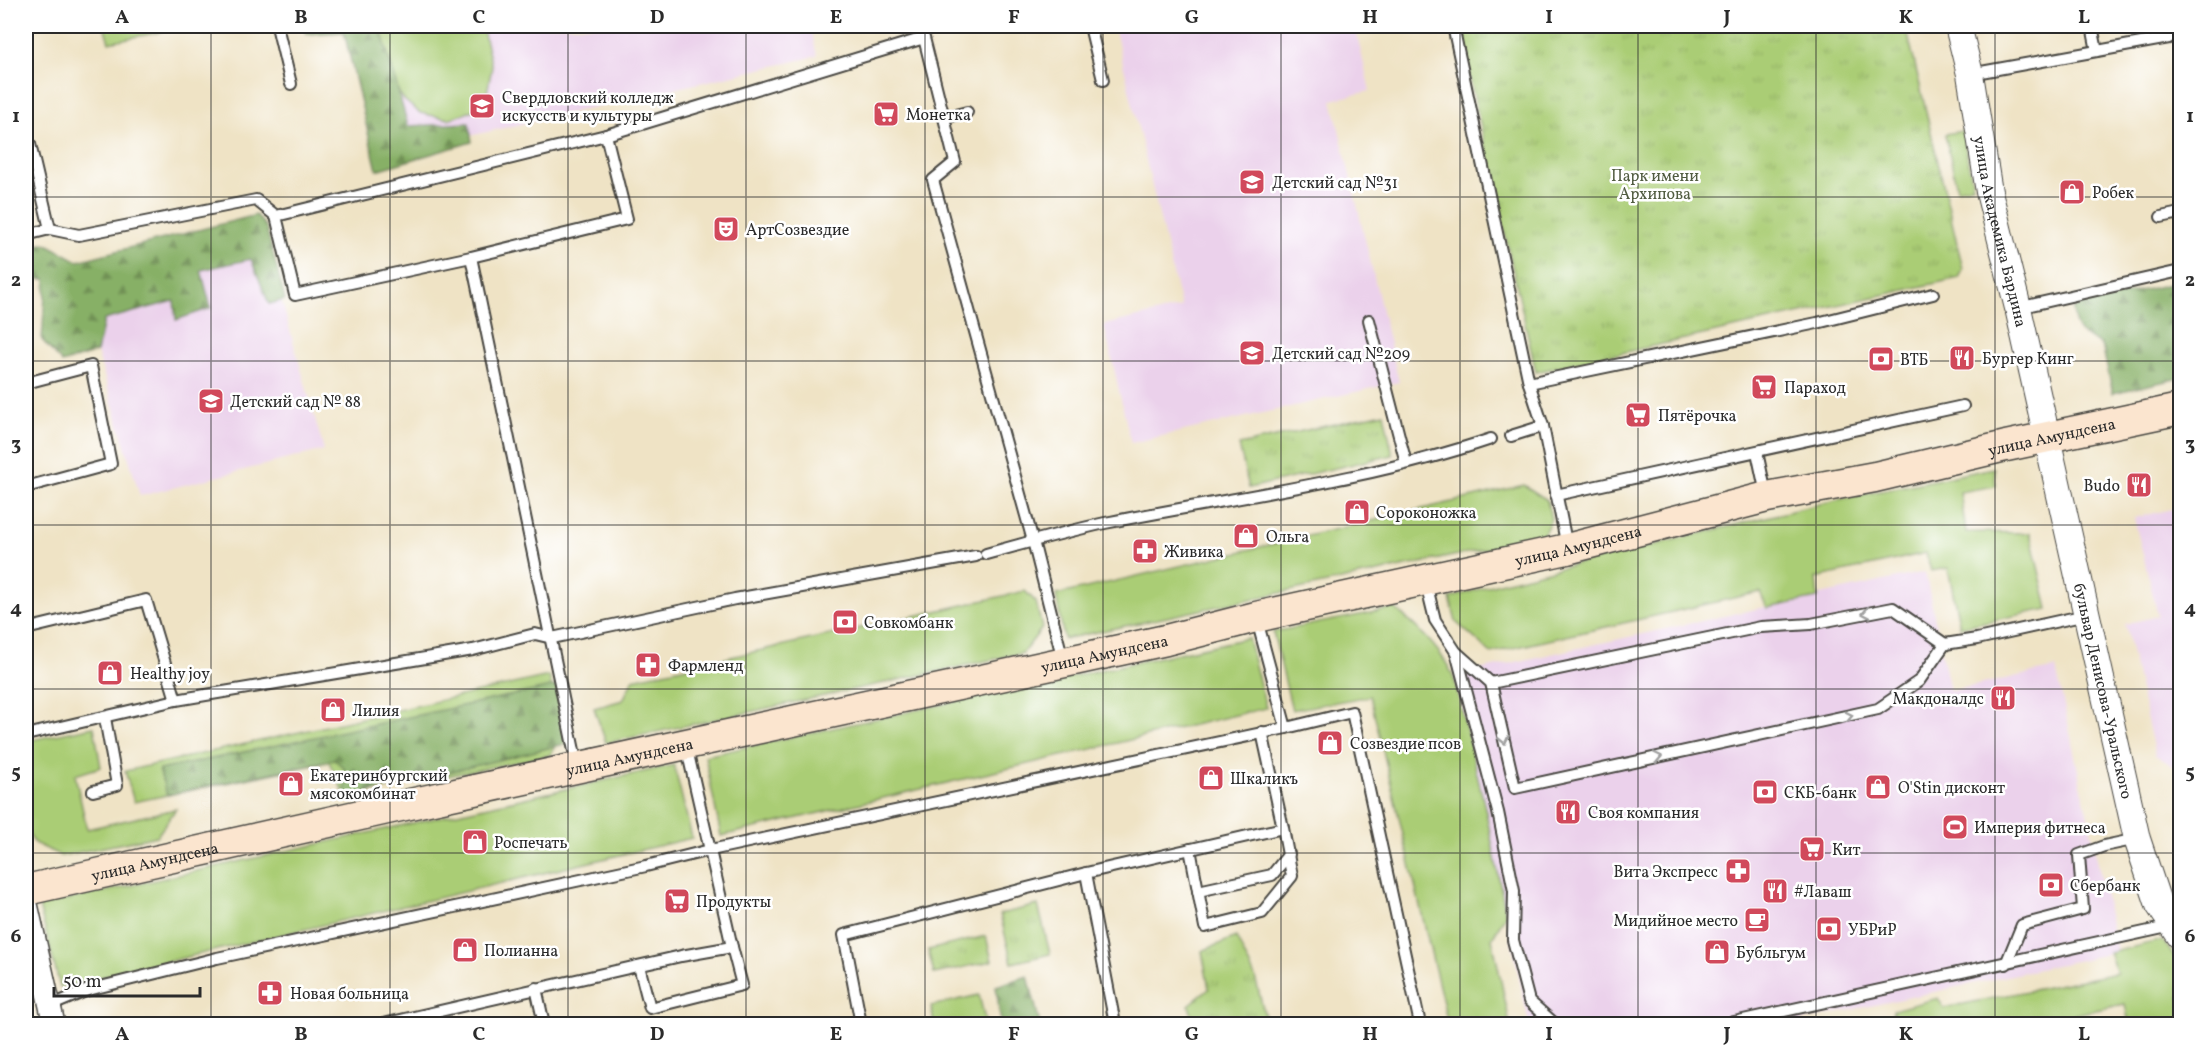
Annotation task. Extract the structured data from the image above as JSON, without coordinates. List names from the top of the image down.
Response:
{
  "streets": {
    "main road": ["улица Амундсена"],
    "street": ["улица Академика Бардина", "бульвар Денисова-Уральского"]
  },
  "crossings": [
    ["улица Академика Бардина", "улица Амундсена"],
    ["улица Академика Бардина", "бульвар Денисова-Уральского"],
    ["улица Амундсена", "бульвар Денисова-Уральского"]
  ],
  "parks": ["Парк имени Архипова"],
  "places": {
    "school or university": [
      "Свердловский колледж искусств и культуры",
      "Детский сад №31",
      "Детский сад №209",
      "Детский сад № 88"
    ],
    "supermarket": [
      "Монетка",
      "Параход",
      "Пятёрочка",
      "Кит",
      "Продукты"
    ],
    "shop": [
      "Робек",
      "Сороконожка",
      "Ольга",
      "Healthy joy",
      "Лилия",
      "Созвездие псов",
      "Шкаликъ",
      "Екатеринбургский мясокомбинат",
      "O'Stin дисконт",
      "Роспечать",
      "Полианна",
      "Бубльгум"
    ],
    "theatre": ["АртСозвездие"],
    "restaurant": [
      "Бургер Кинг",
      "Budo",
      "Макдоналдс",
      "Своя компания",
      "#Лаваш"
    ],
    "bank": [
      "ВТБ",
      "Совкомбанк",
      "СКБ-банк",
      "Сбербанк",
      "УБРиР"
    ],
    "pharmacy": [
      "Живика",
      "Фармленд",
      "Вита Экспресс",
      "Новая больница"
    ],
    "sports": ["Империя фитнеса"],
    "cafe": ["Мидийное место"]
  },
  "scale_bar": "50 m",
  "grid": {
    "columns": [
      "A",
      "B",
      "C",
      "D",
      "E",
      "F",
      "G",
      "H",
      "I",
      "J",
      "K",
      "L"
    ],
    "rows": [
      "1",
      "2",
      "3",
      "4",
      "5",
      "6"
    ]
  }
}
